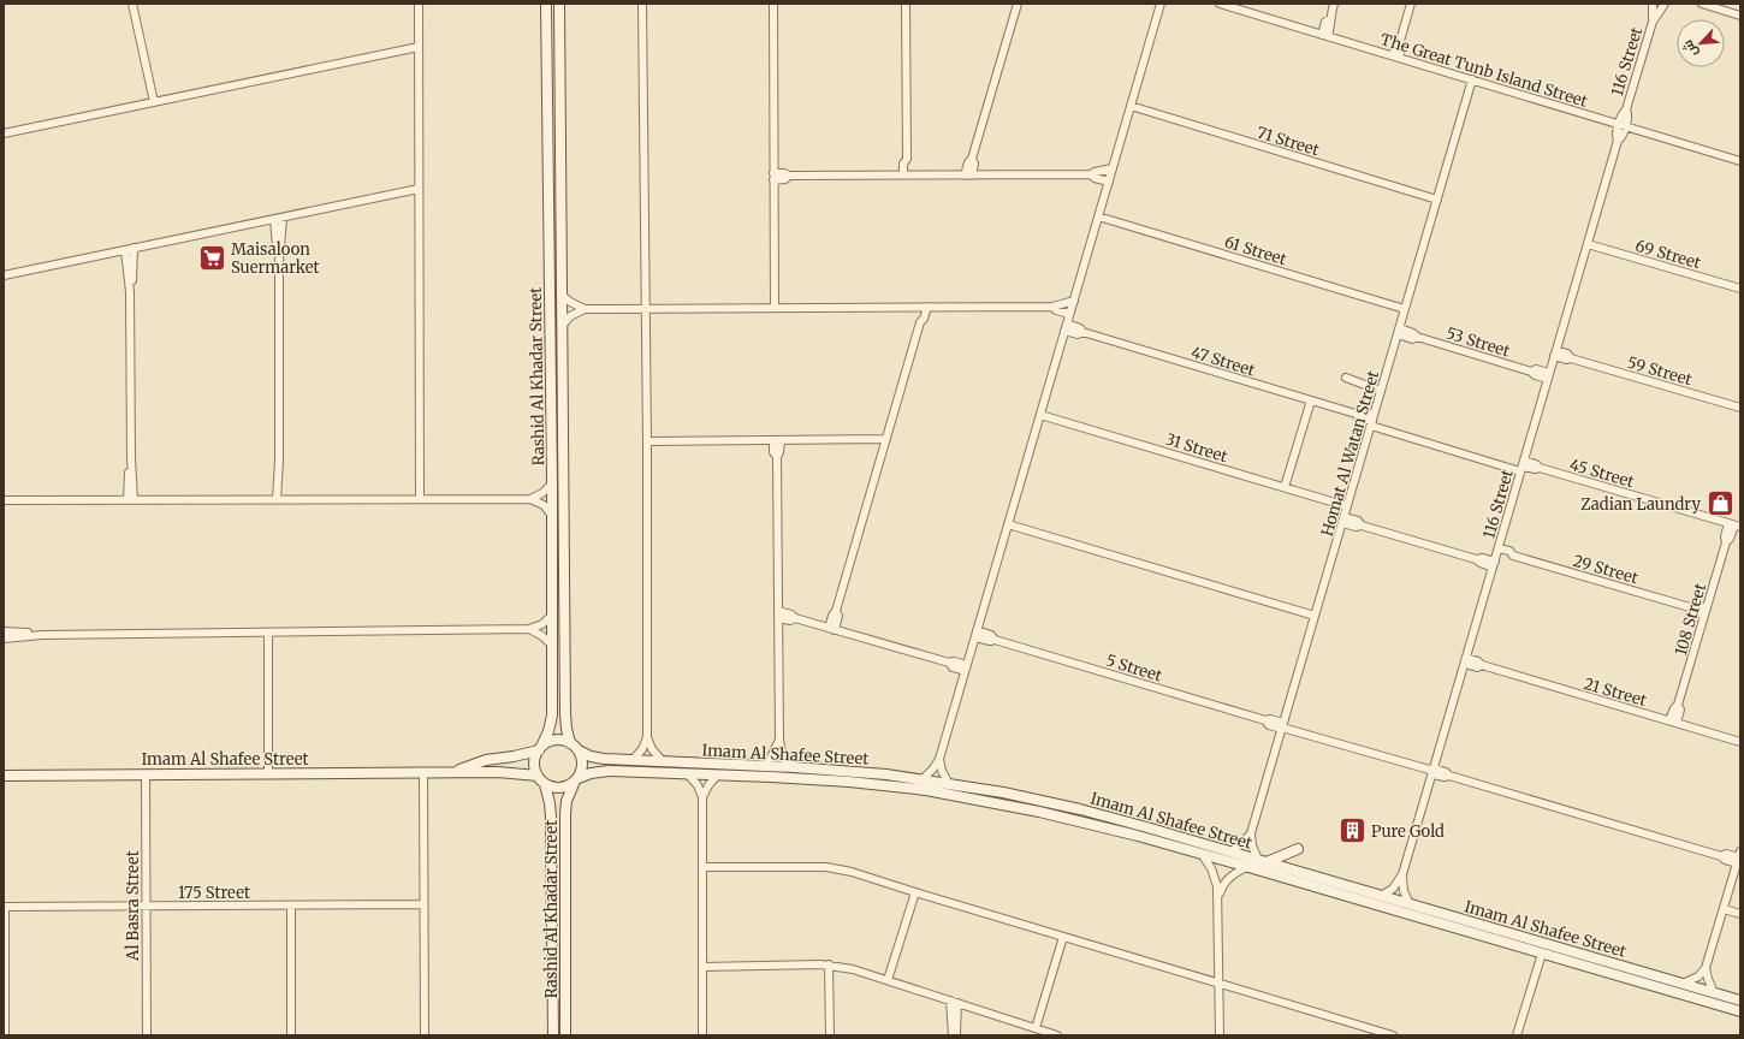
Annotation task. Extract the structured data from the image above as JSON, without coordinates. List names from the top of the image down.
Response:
{
  "streets": {
    "street": [
      "116 Street",
      "The Great Tunb Island Street",
      "71 Street",
      "61 Street",
      "69 Street",
      "53 Street",
      "47 Street",
      "59 Street",
      "Rashid Al Khadar Street",
      "31 Street",
      "Homat Al Watan Street",
      "45 Street",
      "29 Street",
      "108 Street",
      "5 Street",
      "21 Street",
      "Imam Al Shafee Street",
      "175 Street",
      "Al Basra Street"
    ]
  },
  "crossings": [
    ["116 Street", "The Great Tunb Island Street"],
    ["116 Street", "69 Street"],
    ["116 Street", "53 Street"],
    ["116 Street", "47 Street"],
    ["116 Street", "59 Street"],
    ["116 Street", "45 Street"],
    ["116 Street", "29 Street"],
    ["116 Street", "5 Street"],
    ["116 Street", "21 Street"],
    ["116 Street", "Imam Al Shafee Street"],
    ["The Great Tunb Island Street", "Homat Al Watan Street"],
    ["71 Street", "Homat Al Watan Street"],
    ["61 Street", "Homat Al Watan Street"],
    ["53 Street", "Homat Al Watan Street"],
    ["47 Street", "Homat Al Watan Street"],
    ["47 Street", "45 Street"],
    ["Rashid Al Khadar Street", "Imam Al Shafee Street"],
    ["31 Street", "Homat Al Watan Street"],
    ["Homat Al Watan Street", "5 Street"],
    ["Homat Al Watan Street", "Imam Al Shafee Street"],
    ["45 Street", "108 Street"],
    ["29 Street", "108 Street"],
    ["108 Street", "21 Street"],
    ["Imam Al Shafee Street", "Al Basra Street"],
    ["175 Street", "Al Basra Street"]
  ],
  "places": {
    "supermarket": ["Maisaloon Suermarket"],
    "shop": ["Zadian Laundry"],
    "building": ["Pure Gold"]
  },
  "north": "bottom left"
}
